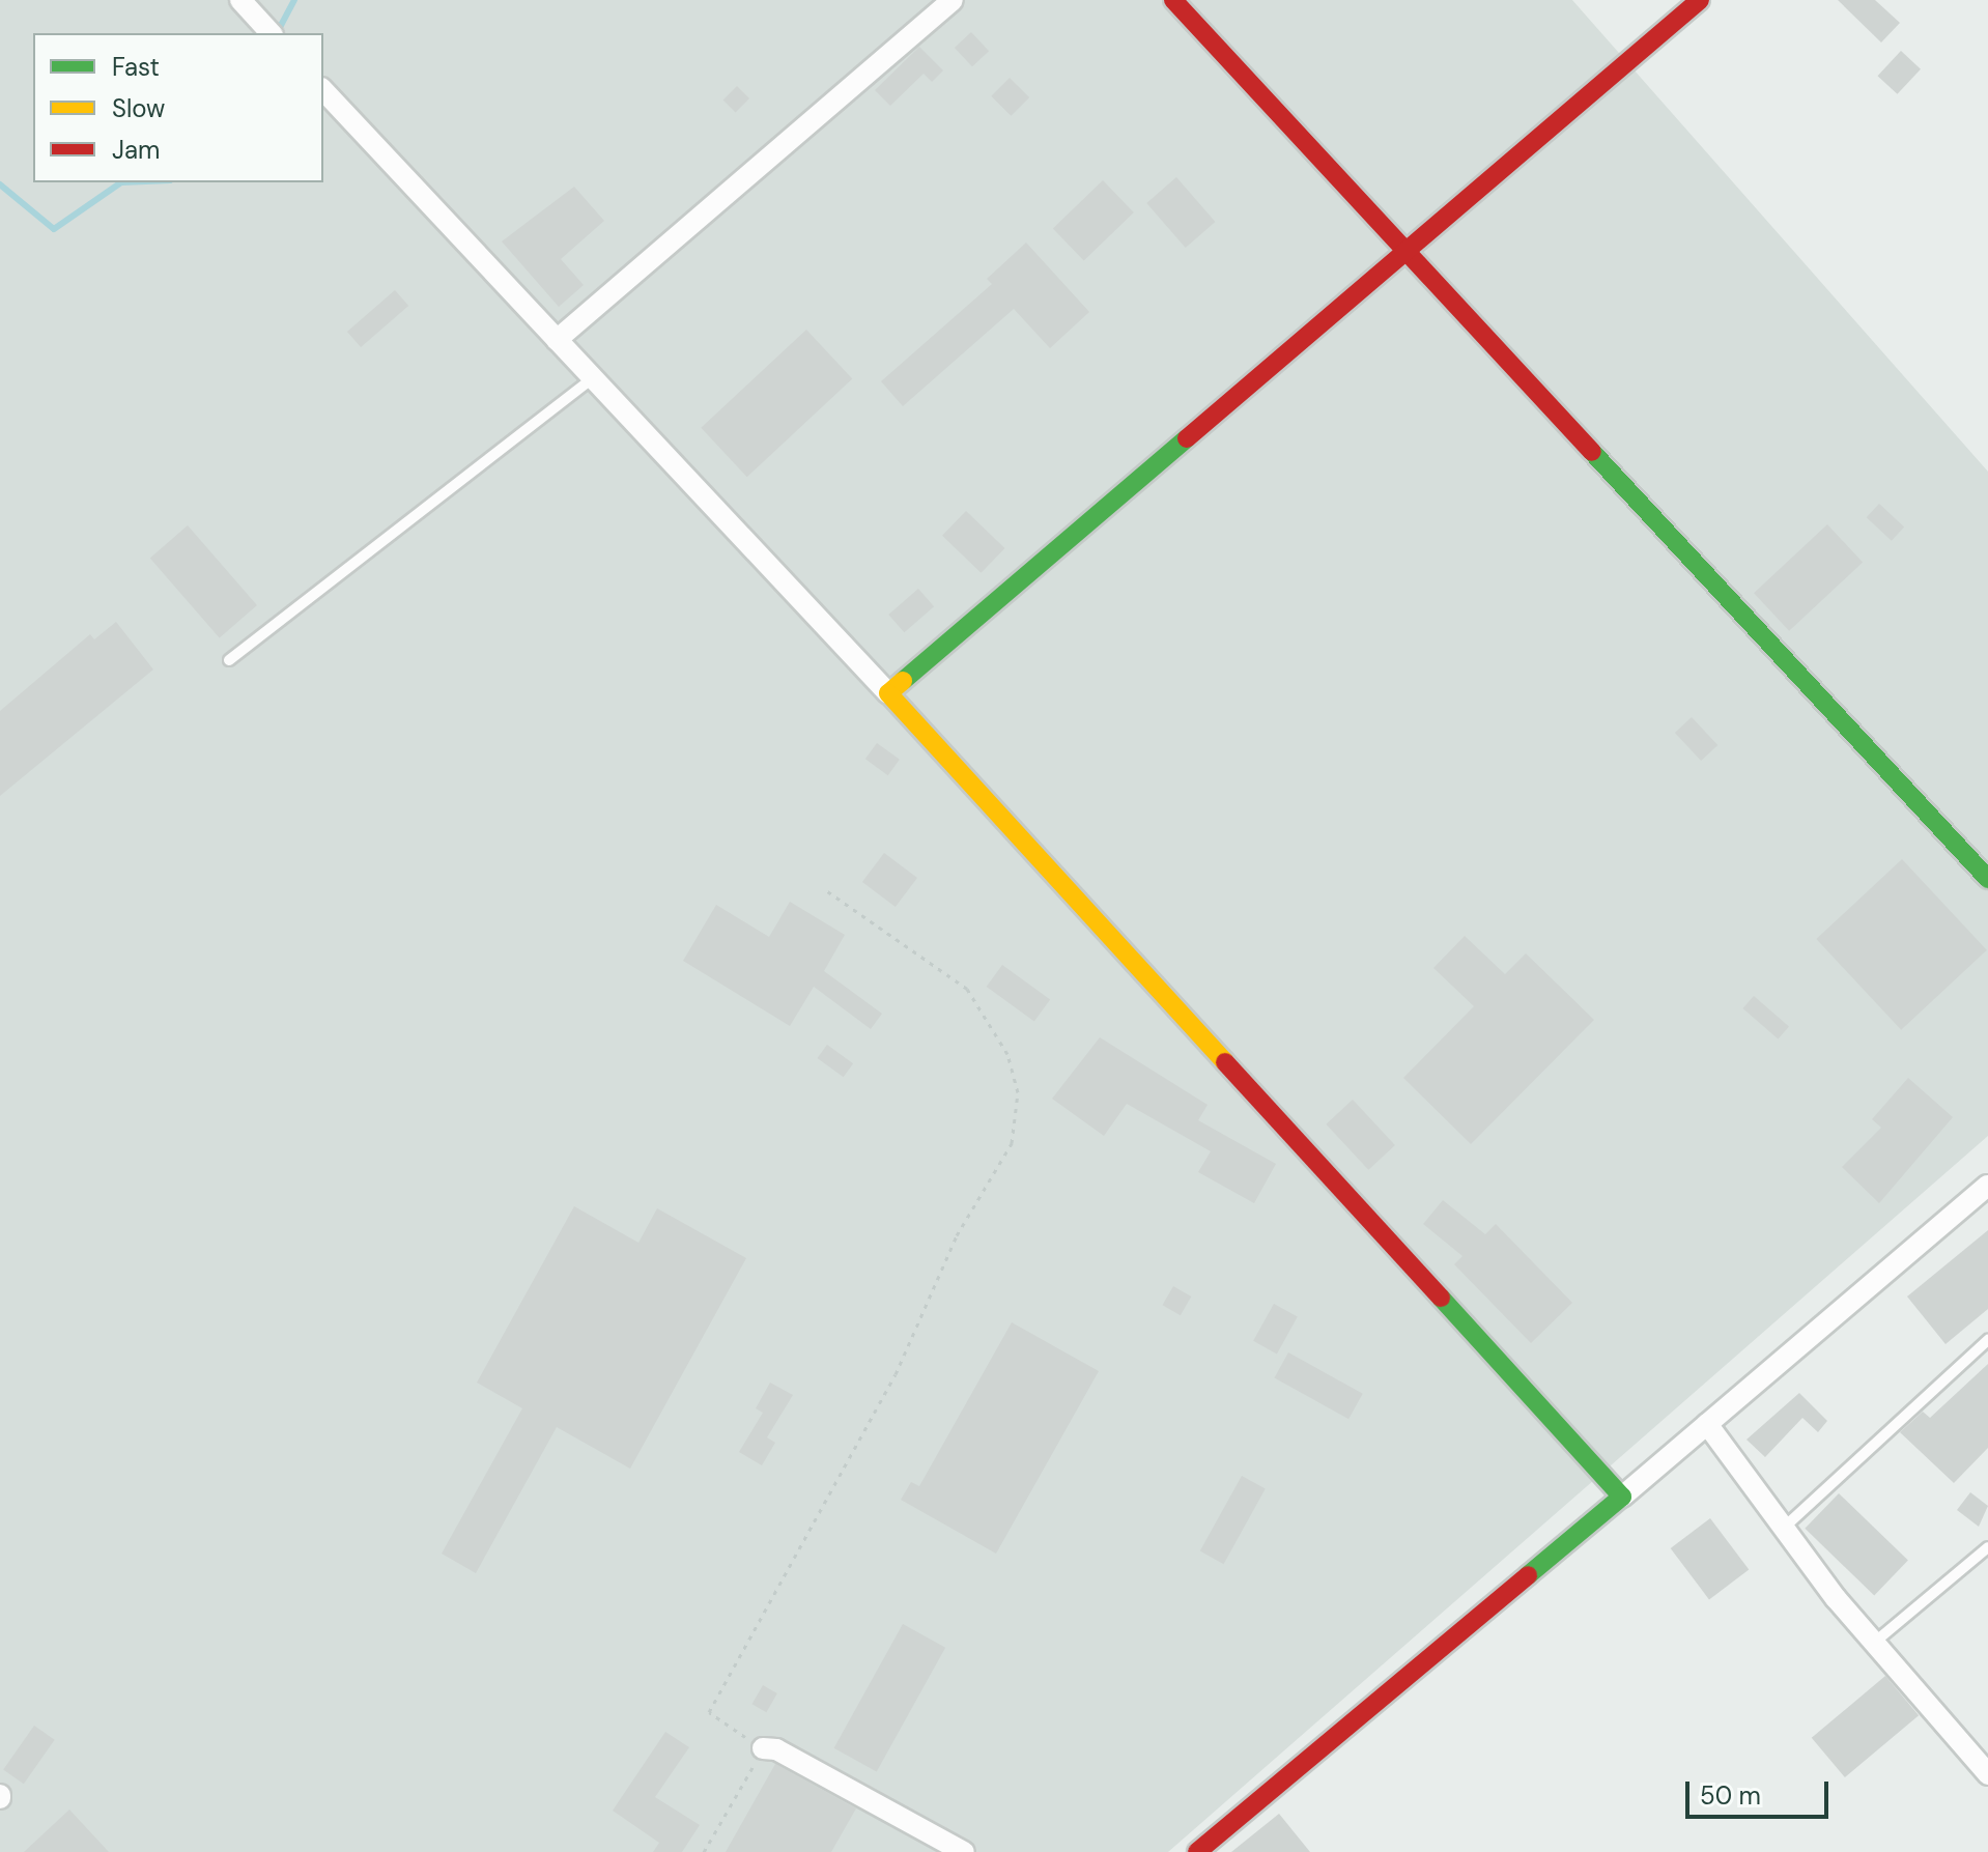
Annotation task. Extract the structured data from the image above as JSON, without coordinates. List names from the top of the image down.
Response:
{
  "legend": ["Fast", "Slow", "Jam"],
  "scale_bar": "50 m"
}
